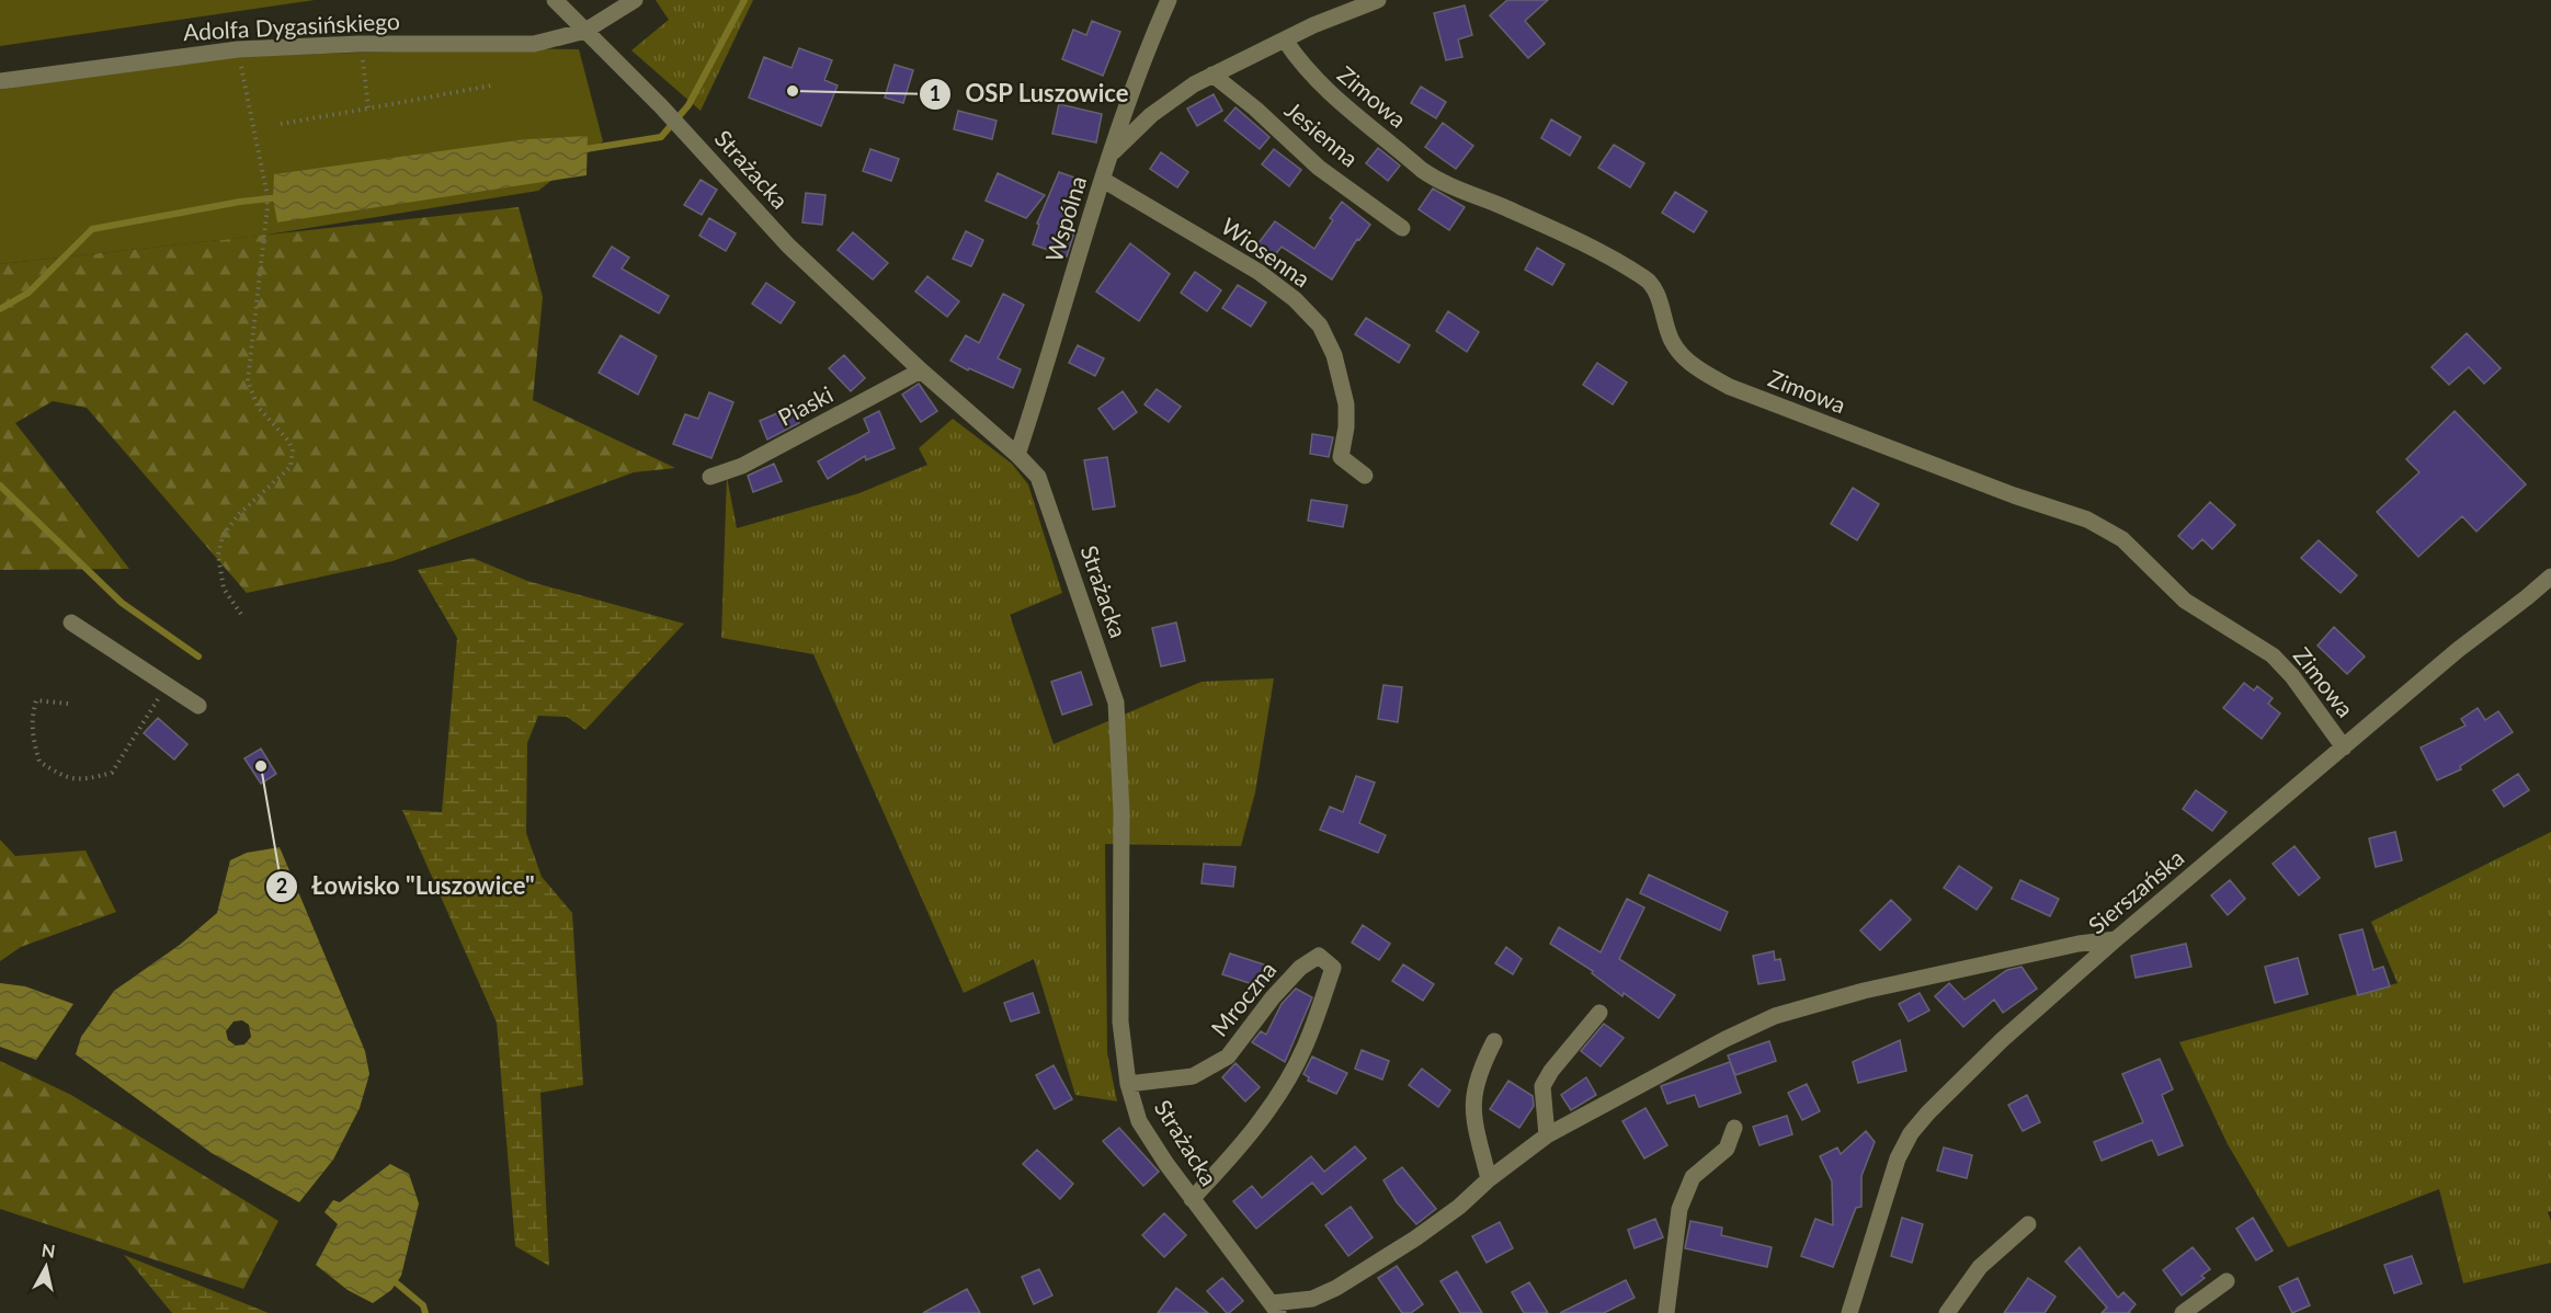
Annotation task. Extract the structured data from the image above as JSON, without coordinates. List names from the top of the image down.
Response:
{
  "streets": {
    "street": [
      "Adolfa Dygasińskiego",
      "Zimowa",
      "Jesienna",
      "Strażacka",
      "Wspólna",
      "Wiosenna",
      "Piaski",
      "Sierszańska",
      "Mroczna"
    ]
  },
  "crossings": [
    ["Adolfa Dygasińskiego", "Strażacka"],
    ["Zimowa", "Sierszańska"],
    ["Strażacka", "Wspólna"],
    ["Strażacka", "Piaski"],
    ["Strażacka", "Mroczna"],
    ["Wspólna", "Wiosenna"]
  ],
  "places": ["OSP Luszowice", "Łowisko \"Luszowice\""],
  "north": "top"
}
